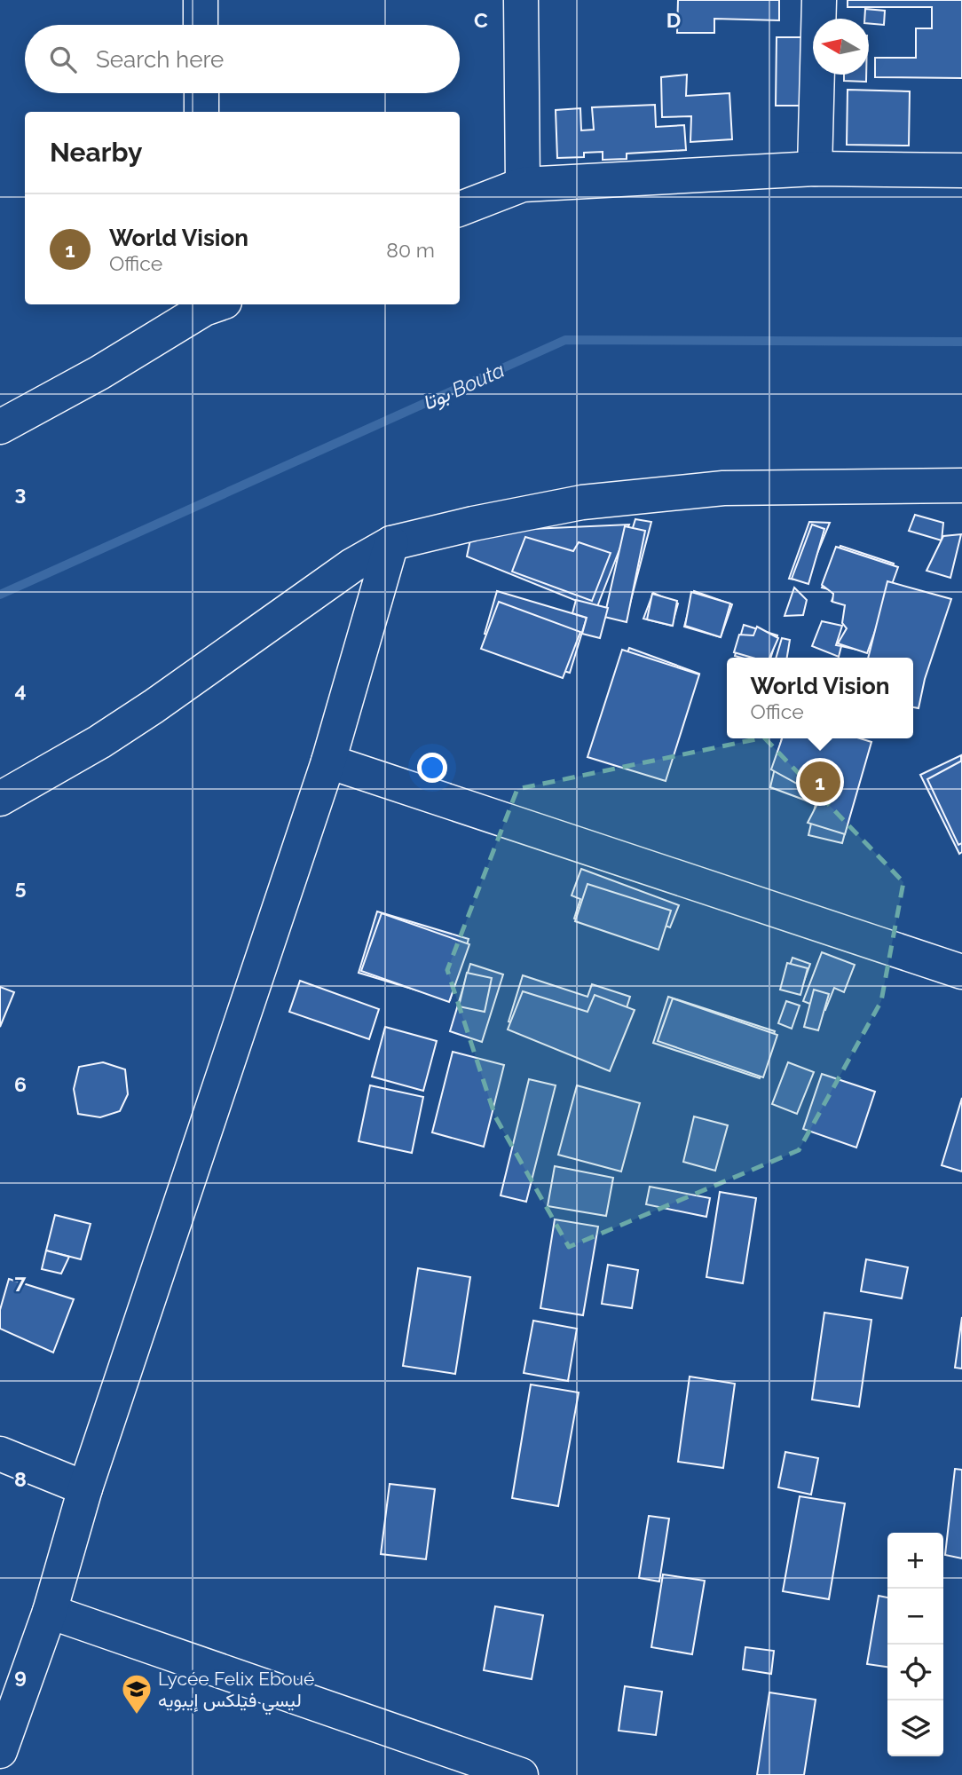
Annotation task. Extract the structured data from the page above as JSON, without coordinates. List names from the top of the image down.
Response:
{
  "water": ["بوتا Bouta"],
  "places": {
    "school or university": ["Lycée Felix Eboué ليسي فيلكس إيبويه"]
  },
  "north": "left",
  "page": {
    "search": "Search here",
    "heading": "Nearby",
    "list": [
      {
        "mark": "1",
        "name": "World Vision",
        "note": "Office",
        "value": "80 m"
      }
    ],
    "popup": ["World Vision", "Office"],
    "pins": "1",
    "map_buttons": ["+", "−"]
  },
  "grid": {
    "columns": ["C", "D"],
    "rows": [
      "3",
      "4",
      "5",
      "6",
      "7",
      "8",
      "9"
    ]
  }
}
